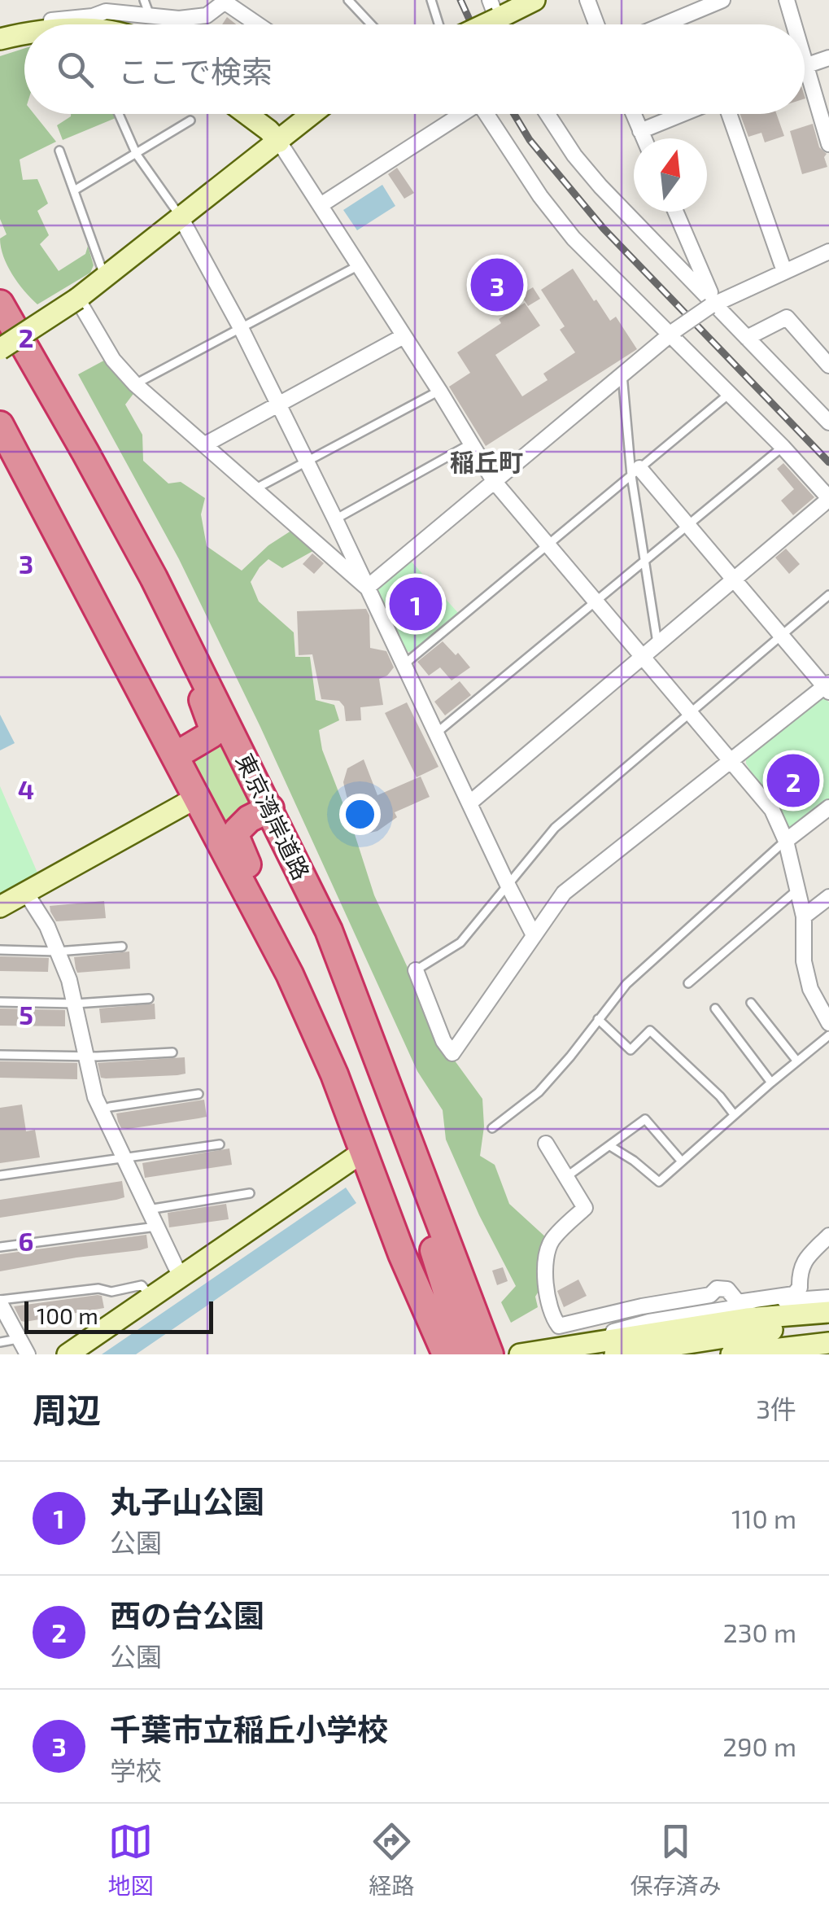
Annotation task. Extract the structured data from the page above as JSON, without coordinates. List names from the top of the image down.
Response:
{
  "streets": {
    "highway": ["東京湾岸道路"]
  },
  "districts": ["稲丘町"],
  "scale_bar": "100 m",
  "north": "top",
  "page": {
    "search": "ここで検索",
    "pins": ["3", "1", "2"],
    "scale": "100 m",
    "heading": ["周辺", "3件"],
    "list": [
      {
        "mark": "1",
        "name": "丸子山公園",
        "note": "公園",
        "value": "110 m"
      },
      {
        "mark": "2",
        "name": "西の台公園",
        "note": "公園",
        "value": "230 m"
      },
      {
        "mark": "3",
        "name": "千葉市立稲丘小学校",
        "note": "学校",
        "value": "290 m"
      }
    ],
    "nav": ["地図", "経路", "保存済み"]
  },
  "grid": {
    "rows": [
      "2",
      "3",
      "4",
      "5",
      "6"
    ]
  }
}
